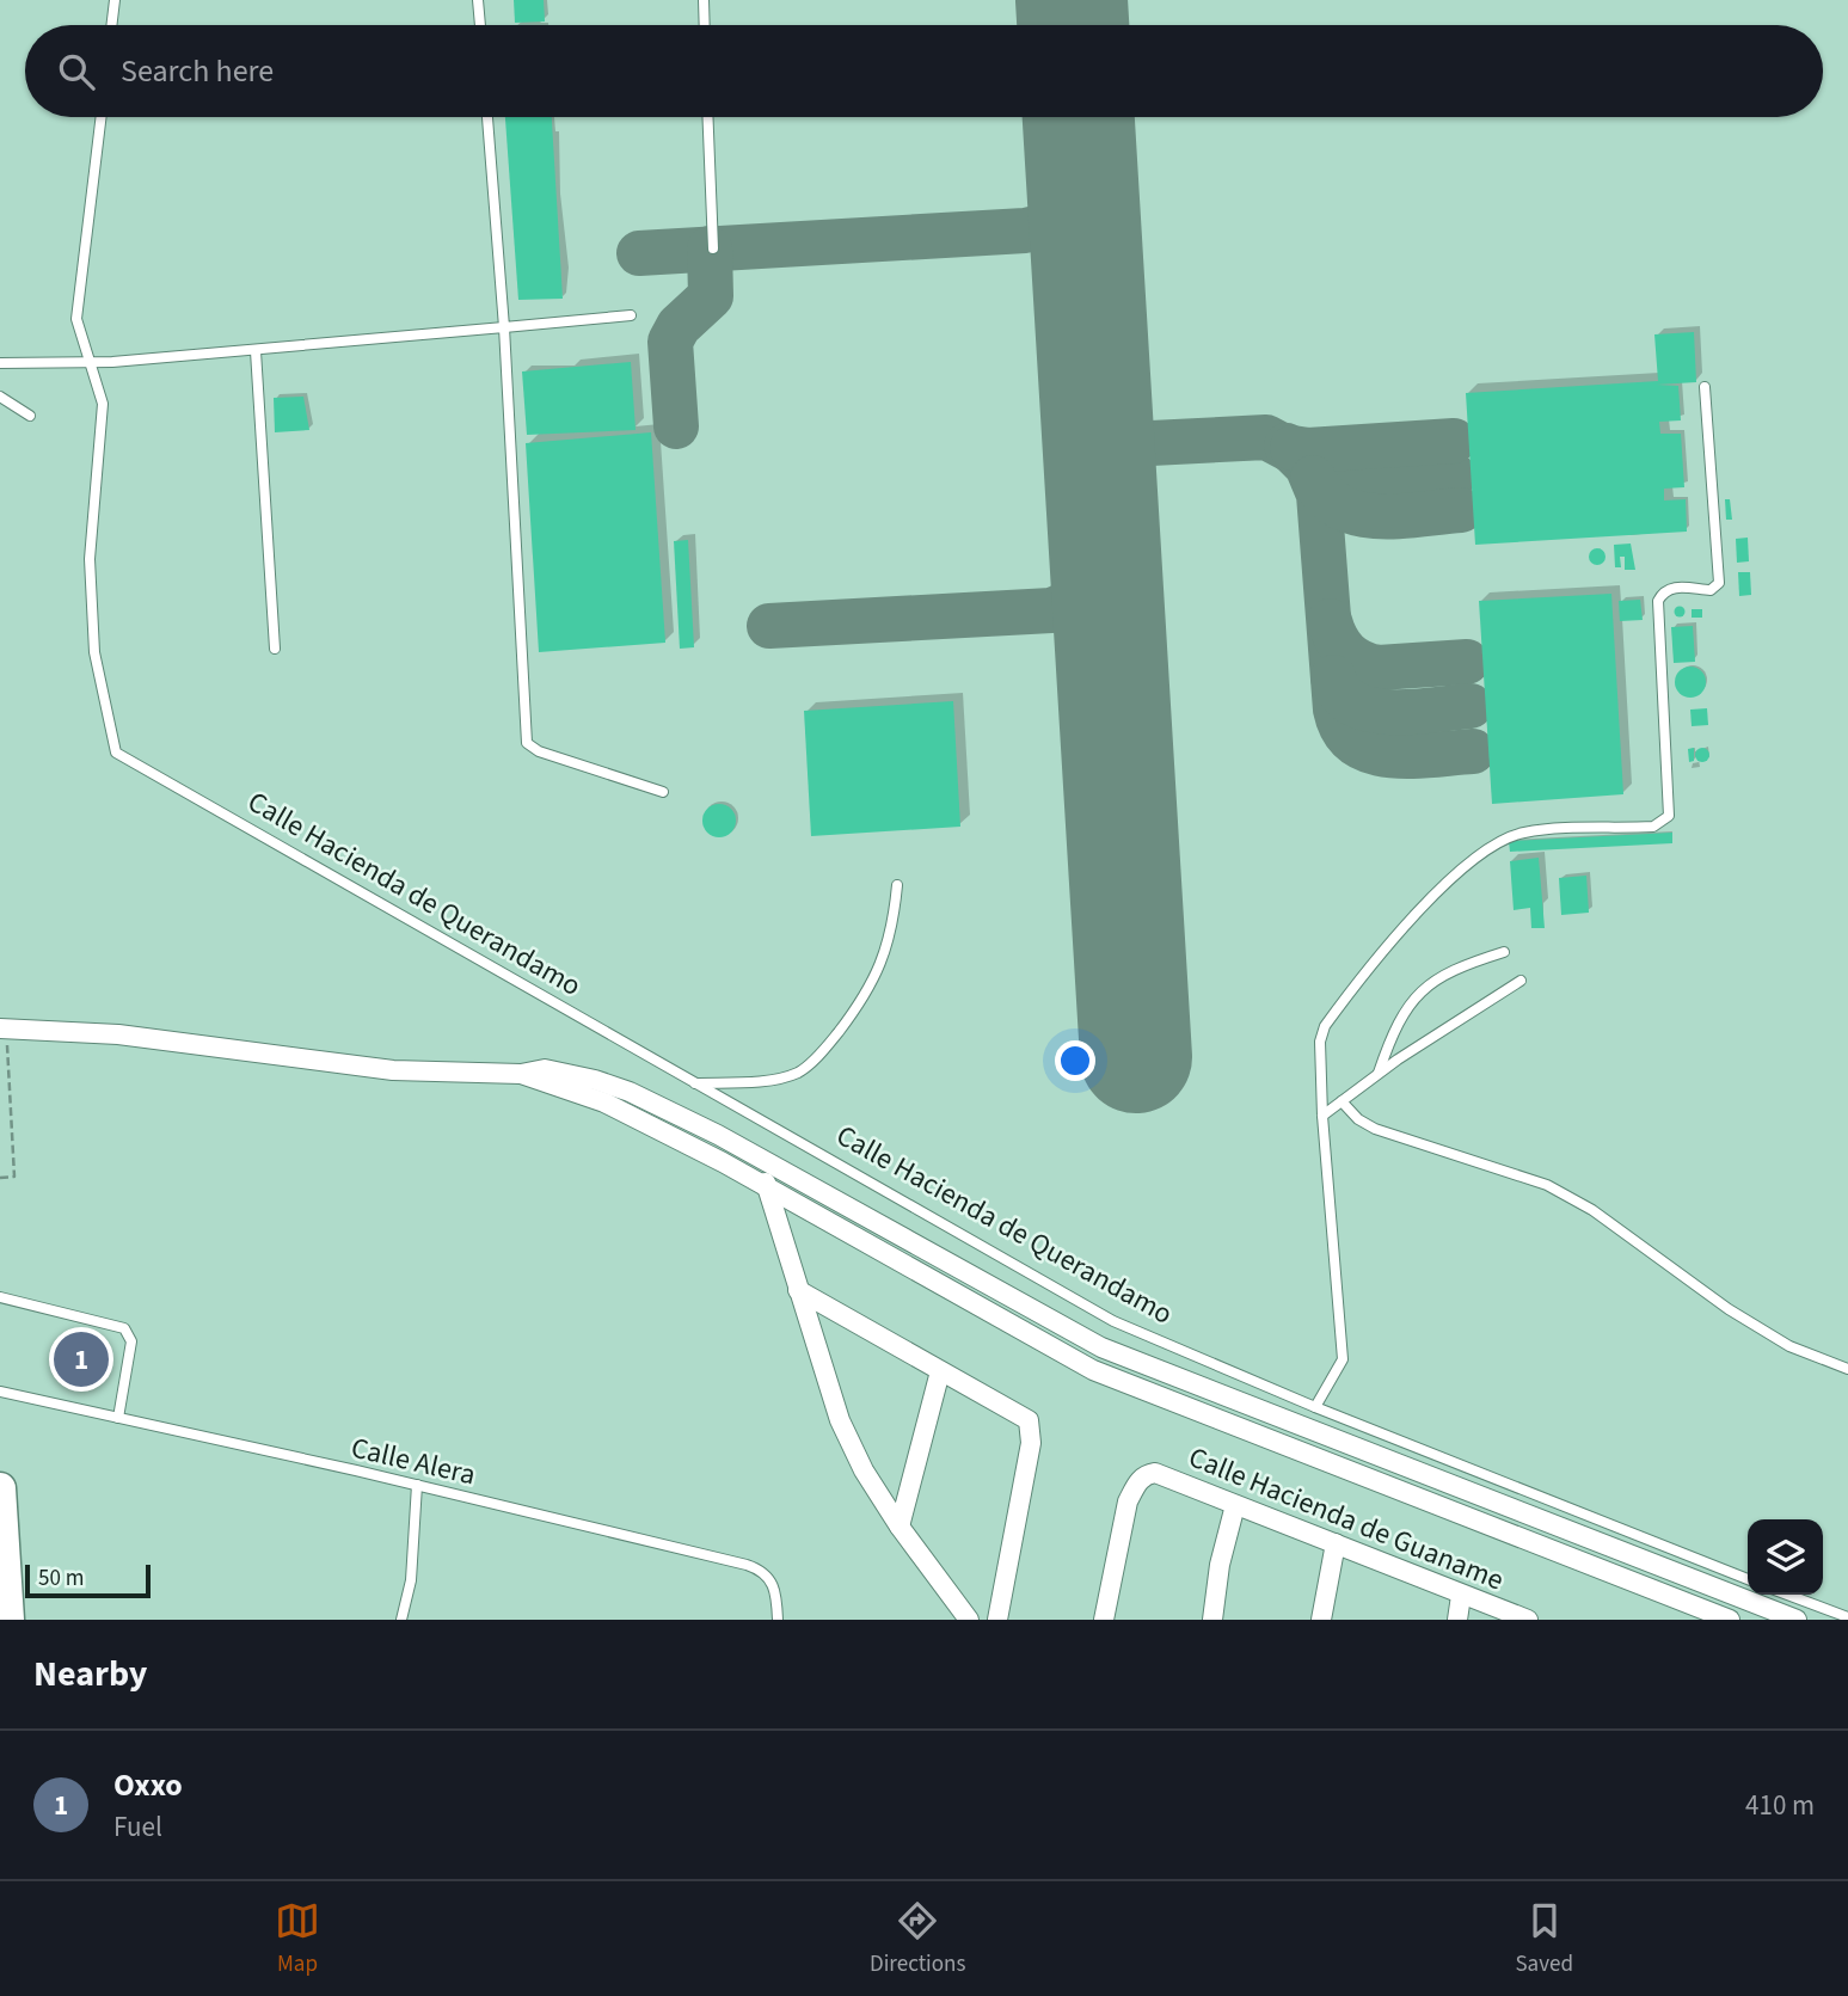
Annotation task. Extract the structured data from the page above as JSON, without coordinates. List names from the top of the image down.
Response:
{
  "streets": {
    "street": ["Calle Hacienda de Querandamo", "Calle Hacienda de Guaname"],
    "lane": ["Calle Alera"]
  },
  "scale_bar": "50 m",
  "page": {
    "search": "Search here",
    "pins": "1",
    "scale": "50 m",
    "heading": "Nearby",
    "list": [
      {
        "mark": "1",
        "name": "Oxxo",
        "note": "Fuel",
        "value": "410 m"
      }
    ],
    "nav": ["Map", "Directions", "Saved"]
  }
}
